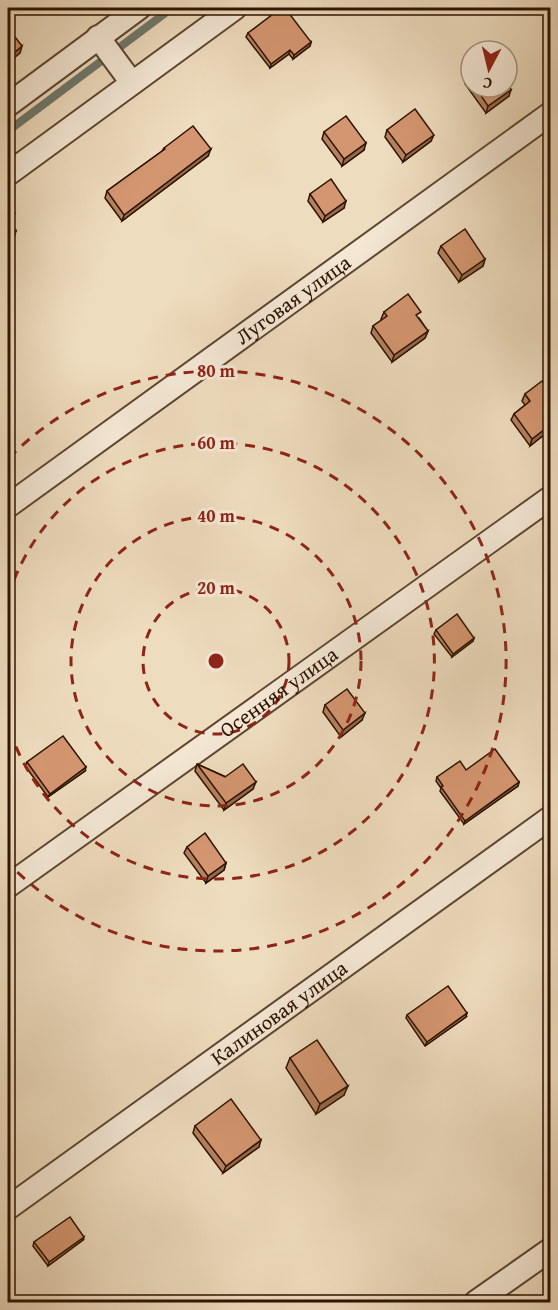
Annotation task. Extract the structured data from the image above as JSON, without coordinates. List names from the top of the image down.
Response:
{
  "streets": {
    "street": ["Луговая улица", "Осенняя улица", "Калиновая улица"]
  },
  "north": "bottom",
  "rings": [
    "80 m",
    "60 m",
    "40 m",
    "20 m"
  ]
}
